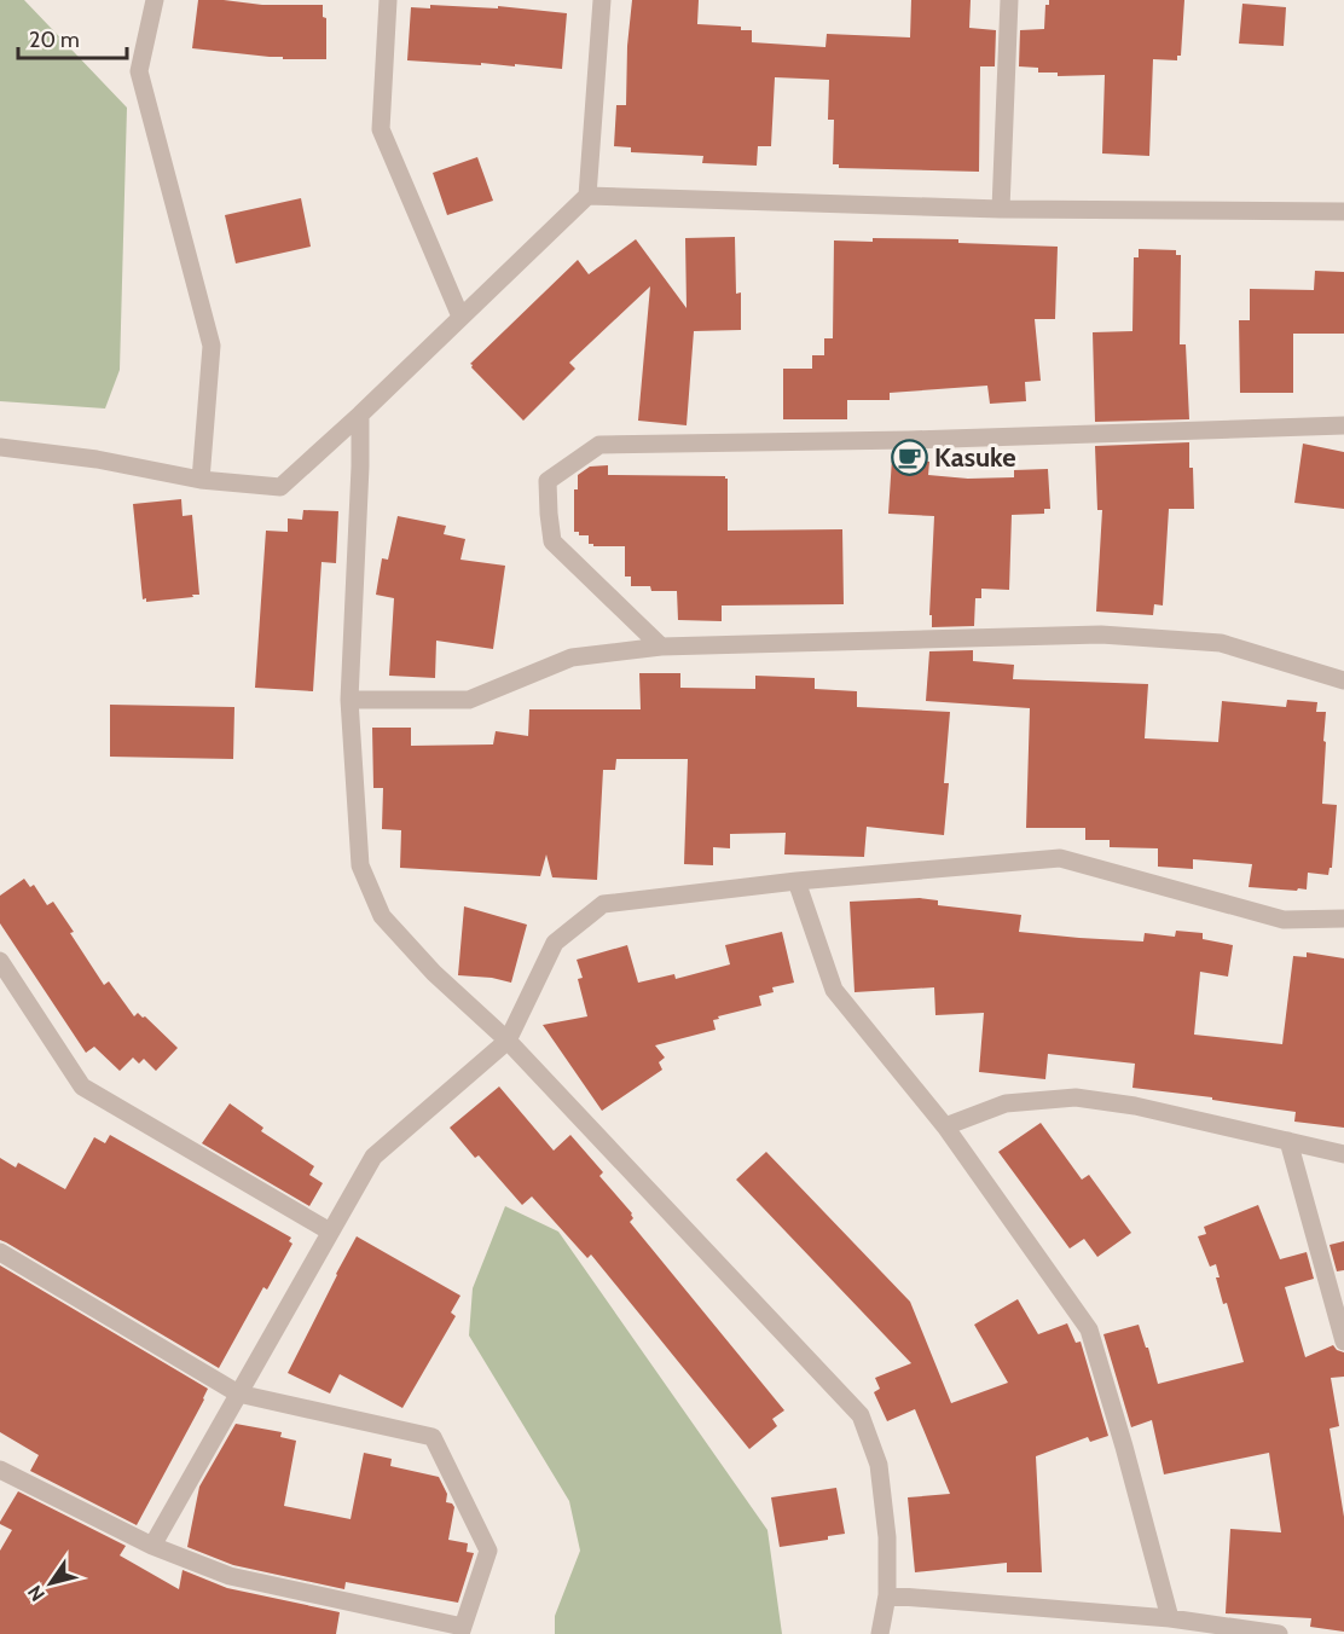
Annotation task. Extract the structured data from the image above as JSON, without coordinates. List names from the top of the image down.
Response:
{
  "places": {
    "cafe": ["Kasuke"]
  },
  "scale_bar": "20 m",
  "north": "bottom left"
}
